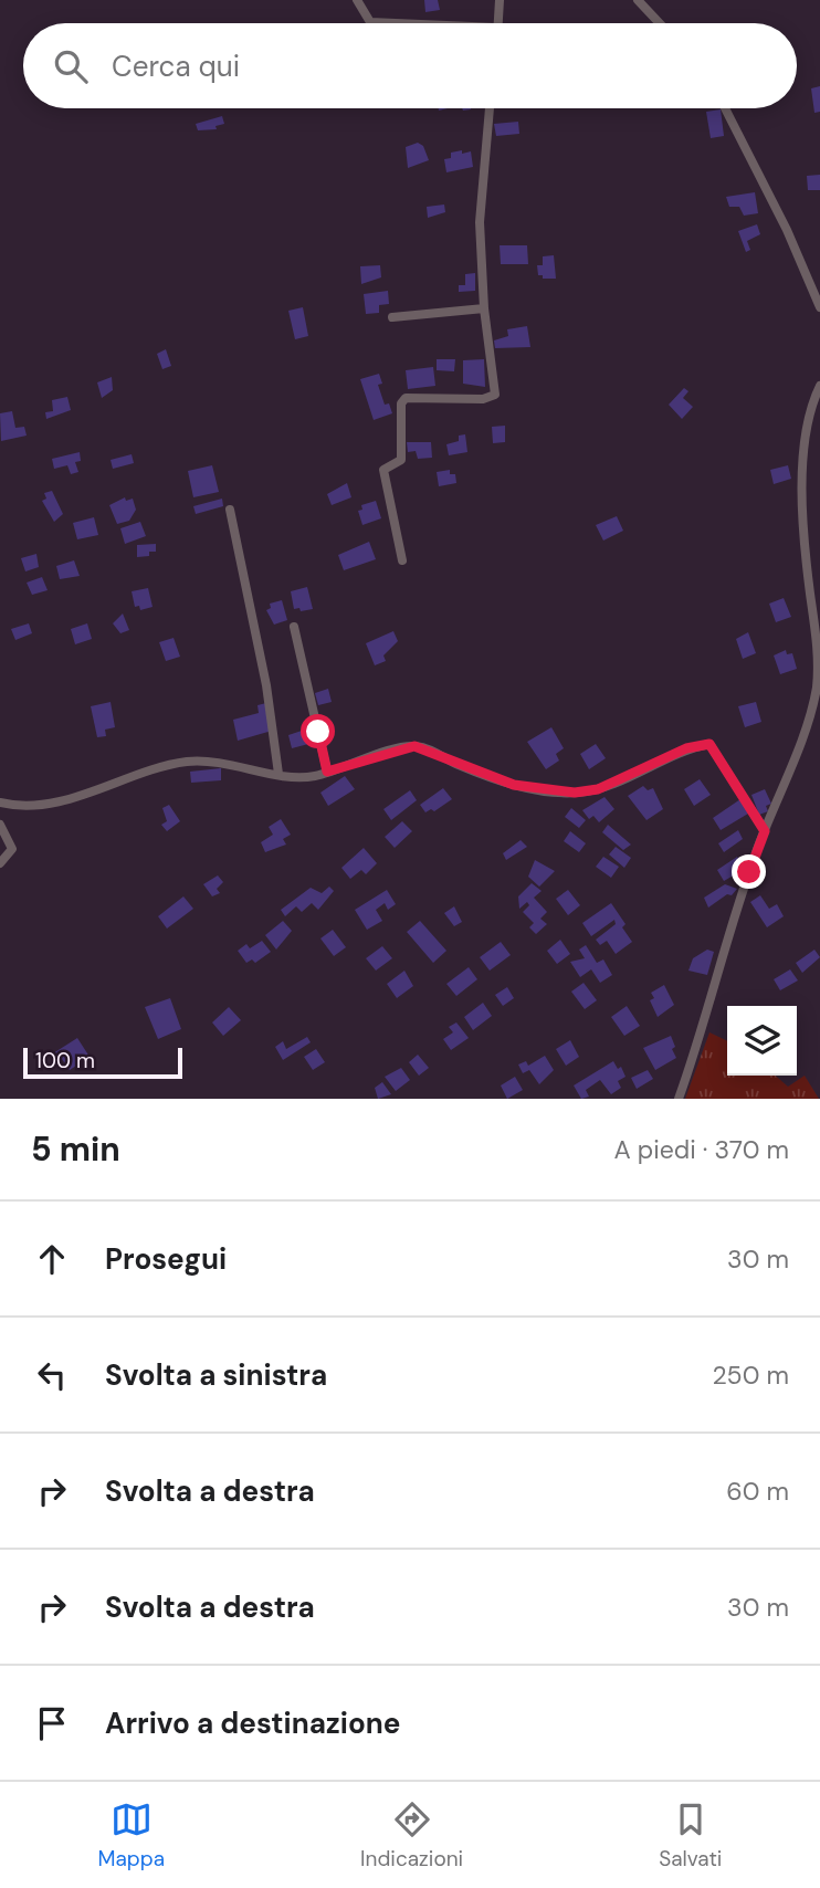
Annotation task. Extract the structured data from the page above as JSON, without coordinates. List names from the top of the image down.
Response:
{
  "scale_bar": "100 m",
  "page": {
    "search": "Cerca qui",
    "scale": "100 m",
    "heading": ["5 min", "A piedi · 370 m"],
    "list": [
      ["Prosegui", "30 m"],
      ["Svolta a sinistra", "250 m"],
      ["Svolta a destra", "60 m"],
      ["Svolta a destra", "30 m"],
      "Arrivo a destinazione"
    ],
    "nav": ["Mappa", "Indicazioni", "Salvati"]
  }
}
